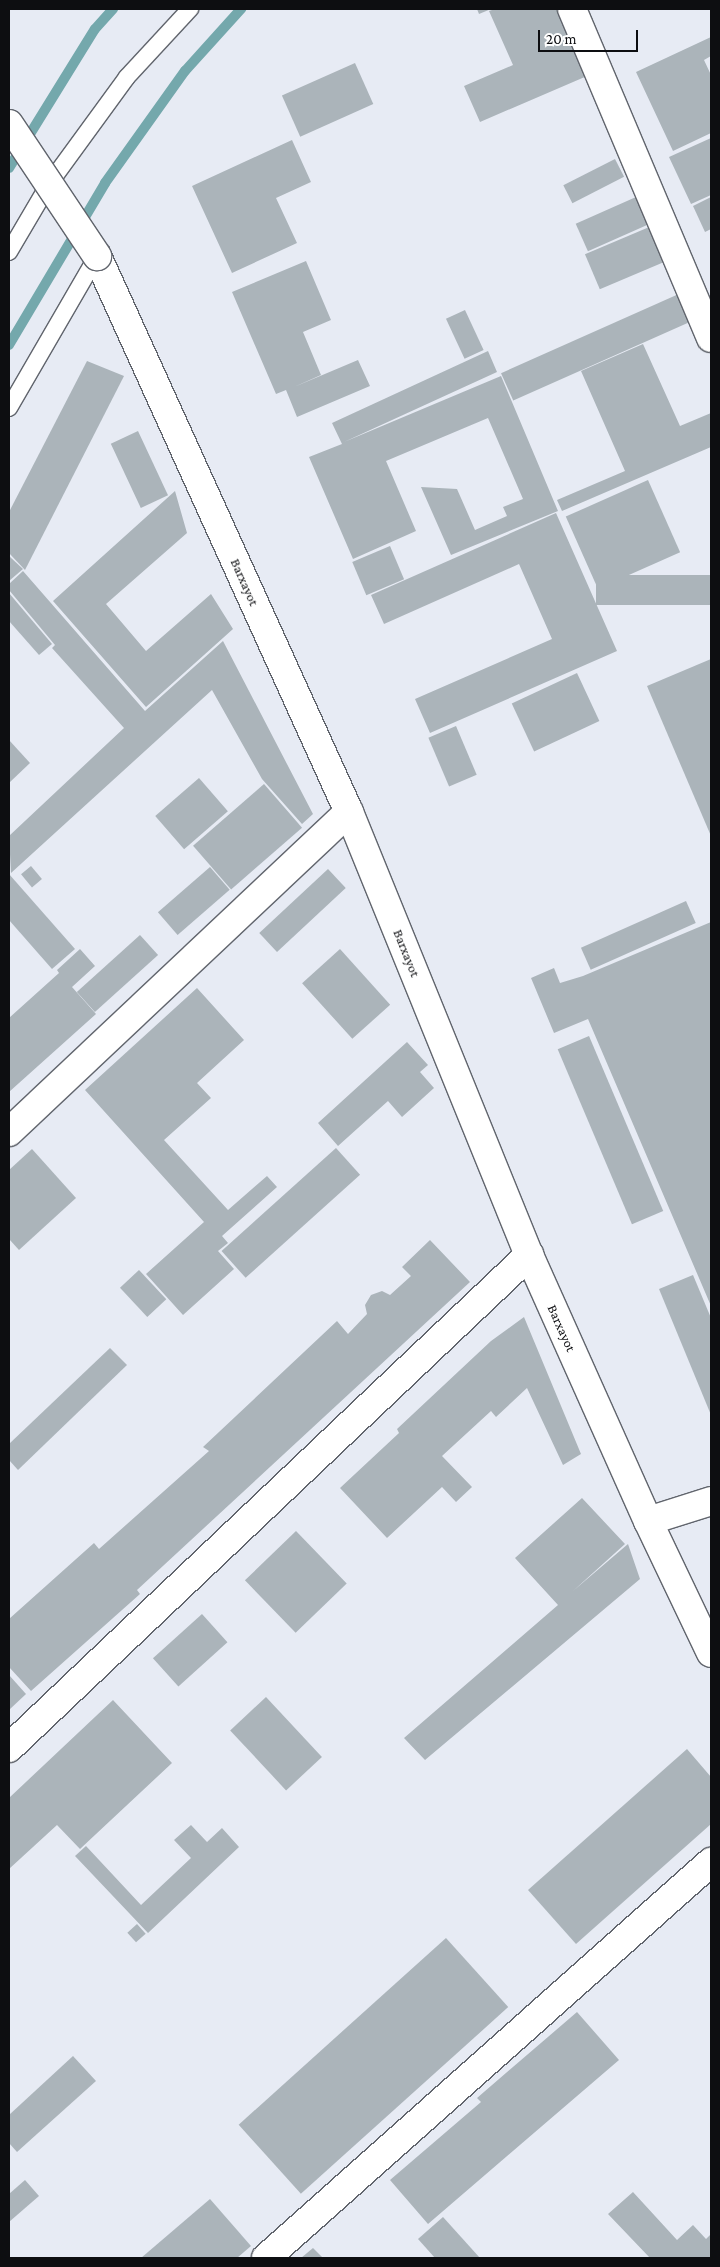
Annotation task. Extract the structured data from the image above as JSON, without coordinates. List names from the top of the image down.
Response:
{
  "streets": {
    "street": ["Barxayot"]
  },
  "scale_bar": "20 m"
}
